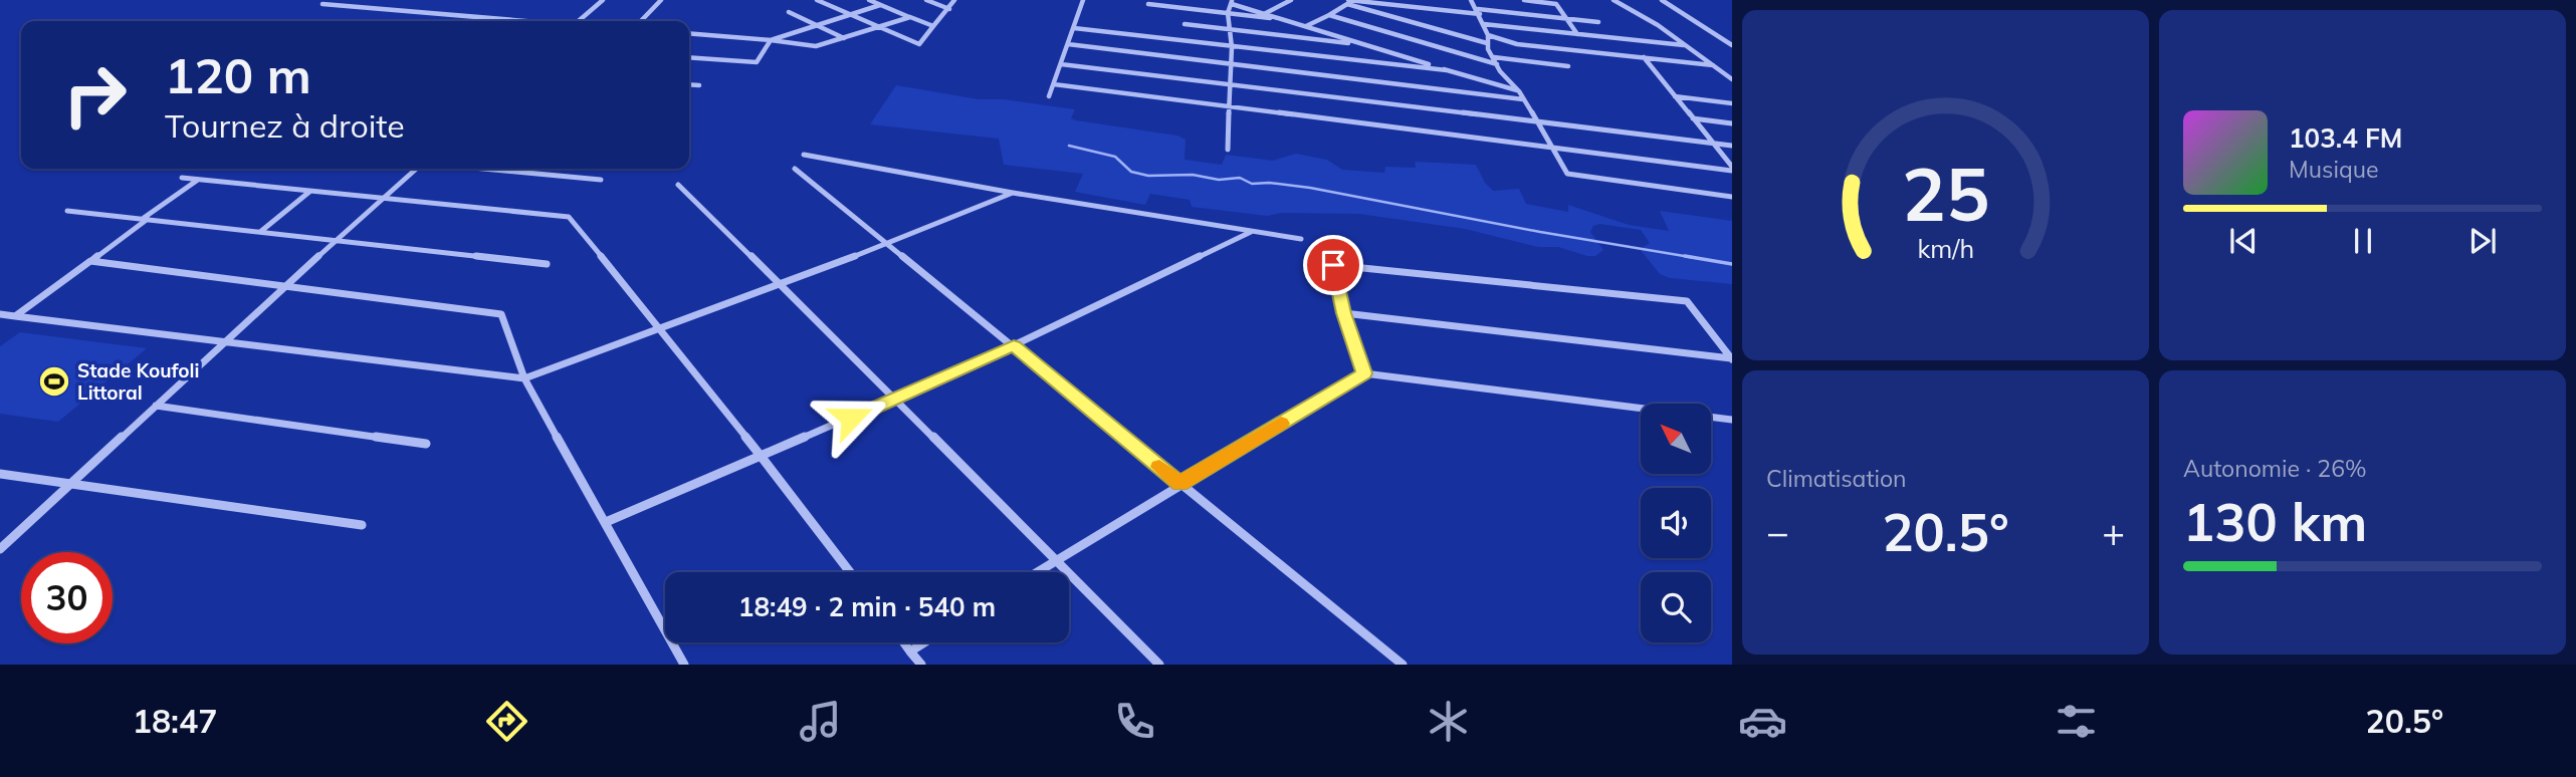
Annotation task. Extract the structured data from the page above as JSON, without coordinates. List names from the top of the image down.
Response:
{
  "places": {
    "sports": ["Stade Koufoli Littoral"]
  },
  "north": "top left",
  "page": {
    "turn": ["120 m", "Tournez à droite"],
    "song": ["103.4 FM", "Musique"],
    "tile": [
      "Climatisation",
      ["Autonomie · 26%", "130 km"]
    ],
    "heat": ["−", "20.5°", "+"],
    "limit": "30",
    "trip": "18:49 · 2 min · 540 m",
    "tabs": ["18:47", "20.5°"],
    "gauge": ["25", "km/h"]
  }
}
